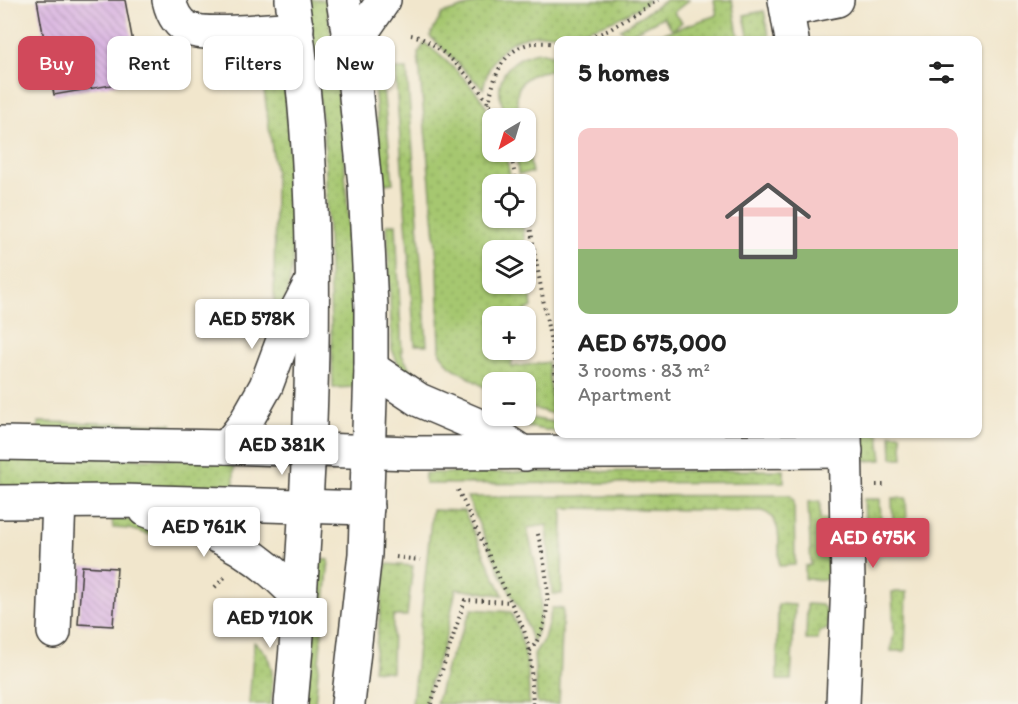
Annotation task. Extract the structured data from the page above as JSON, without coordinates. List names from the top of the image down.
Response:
{
  "north": "bottom left",
  "page": {
    "chip": [
      "Buy",
      "Rent",
      "Filters",
      "New"
    ],
    "heading": "5 homes",
    "map_buttons": ["+", "−"],
    "list": [
      {
        "name": "AED 675,000",
        "note": "3 rooms · 83 m² · Apartment"
      }
    ],
    "price": [
      "AED 578K",
      "AED 381K",
      "AED 761K",
      "AED 675K",
      "AED 710K"
    ]
  }
}
